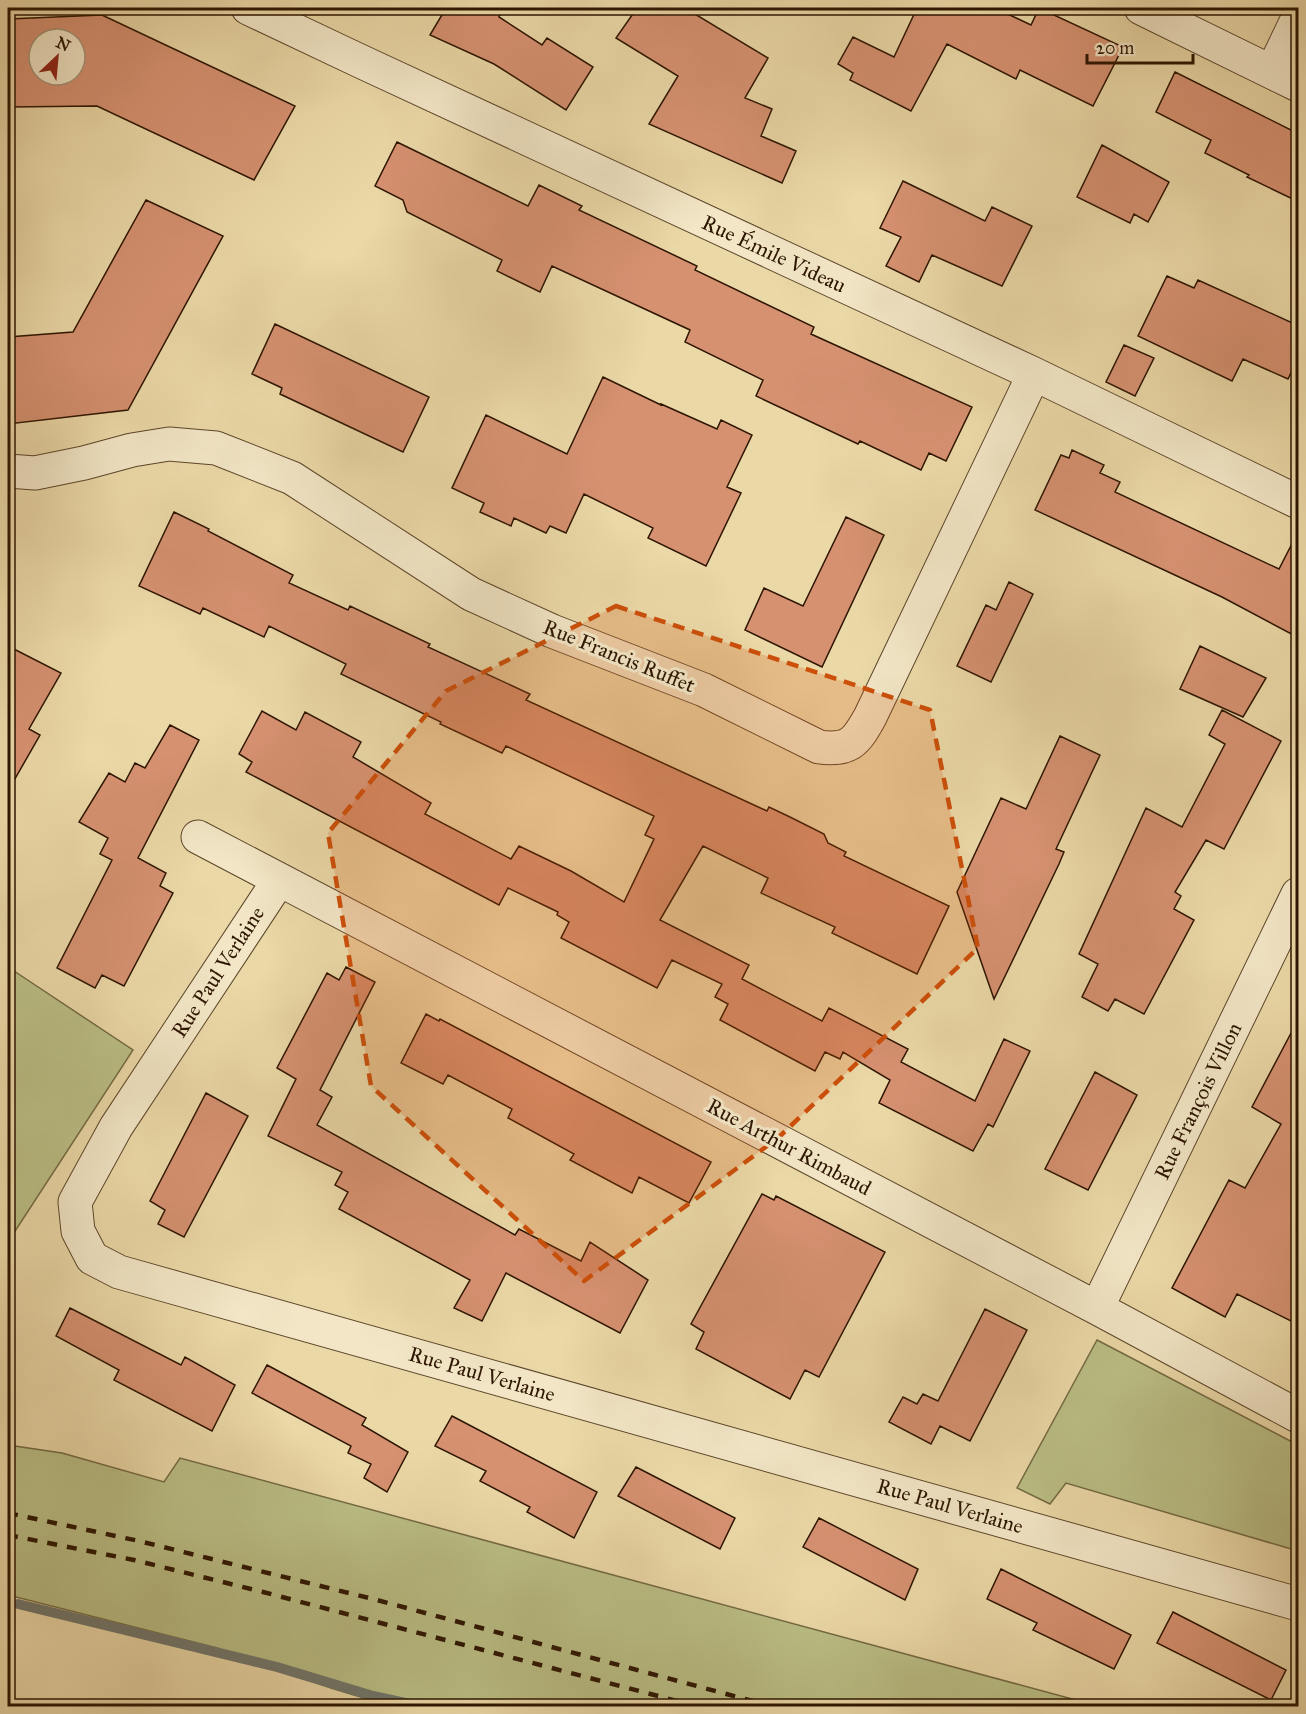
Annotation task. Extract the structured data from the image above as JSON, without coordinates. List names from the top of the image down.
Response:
{
  "streets": {
    "street": [
      "Rue Émile Videau",
      "Rue Francis Ruffet",
      "Rue Paul Verlaine",
      "Rue François Villon",
      "Rue Arthur Rimbaud"
    ]
  },
  "crossings": [
    ["Rue Émile Videau", "Rue Francis Ruffet"],
    ["Rue Paul Verlaine", "Rue Arthur Rimbaud"],
    ["Rue François Villon", "Rue Arthur Rimbaud"]
  ],
  "scale_bar": "20 m",
  "north": "top right"
}
